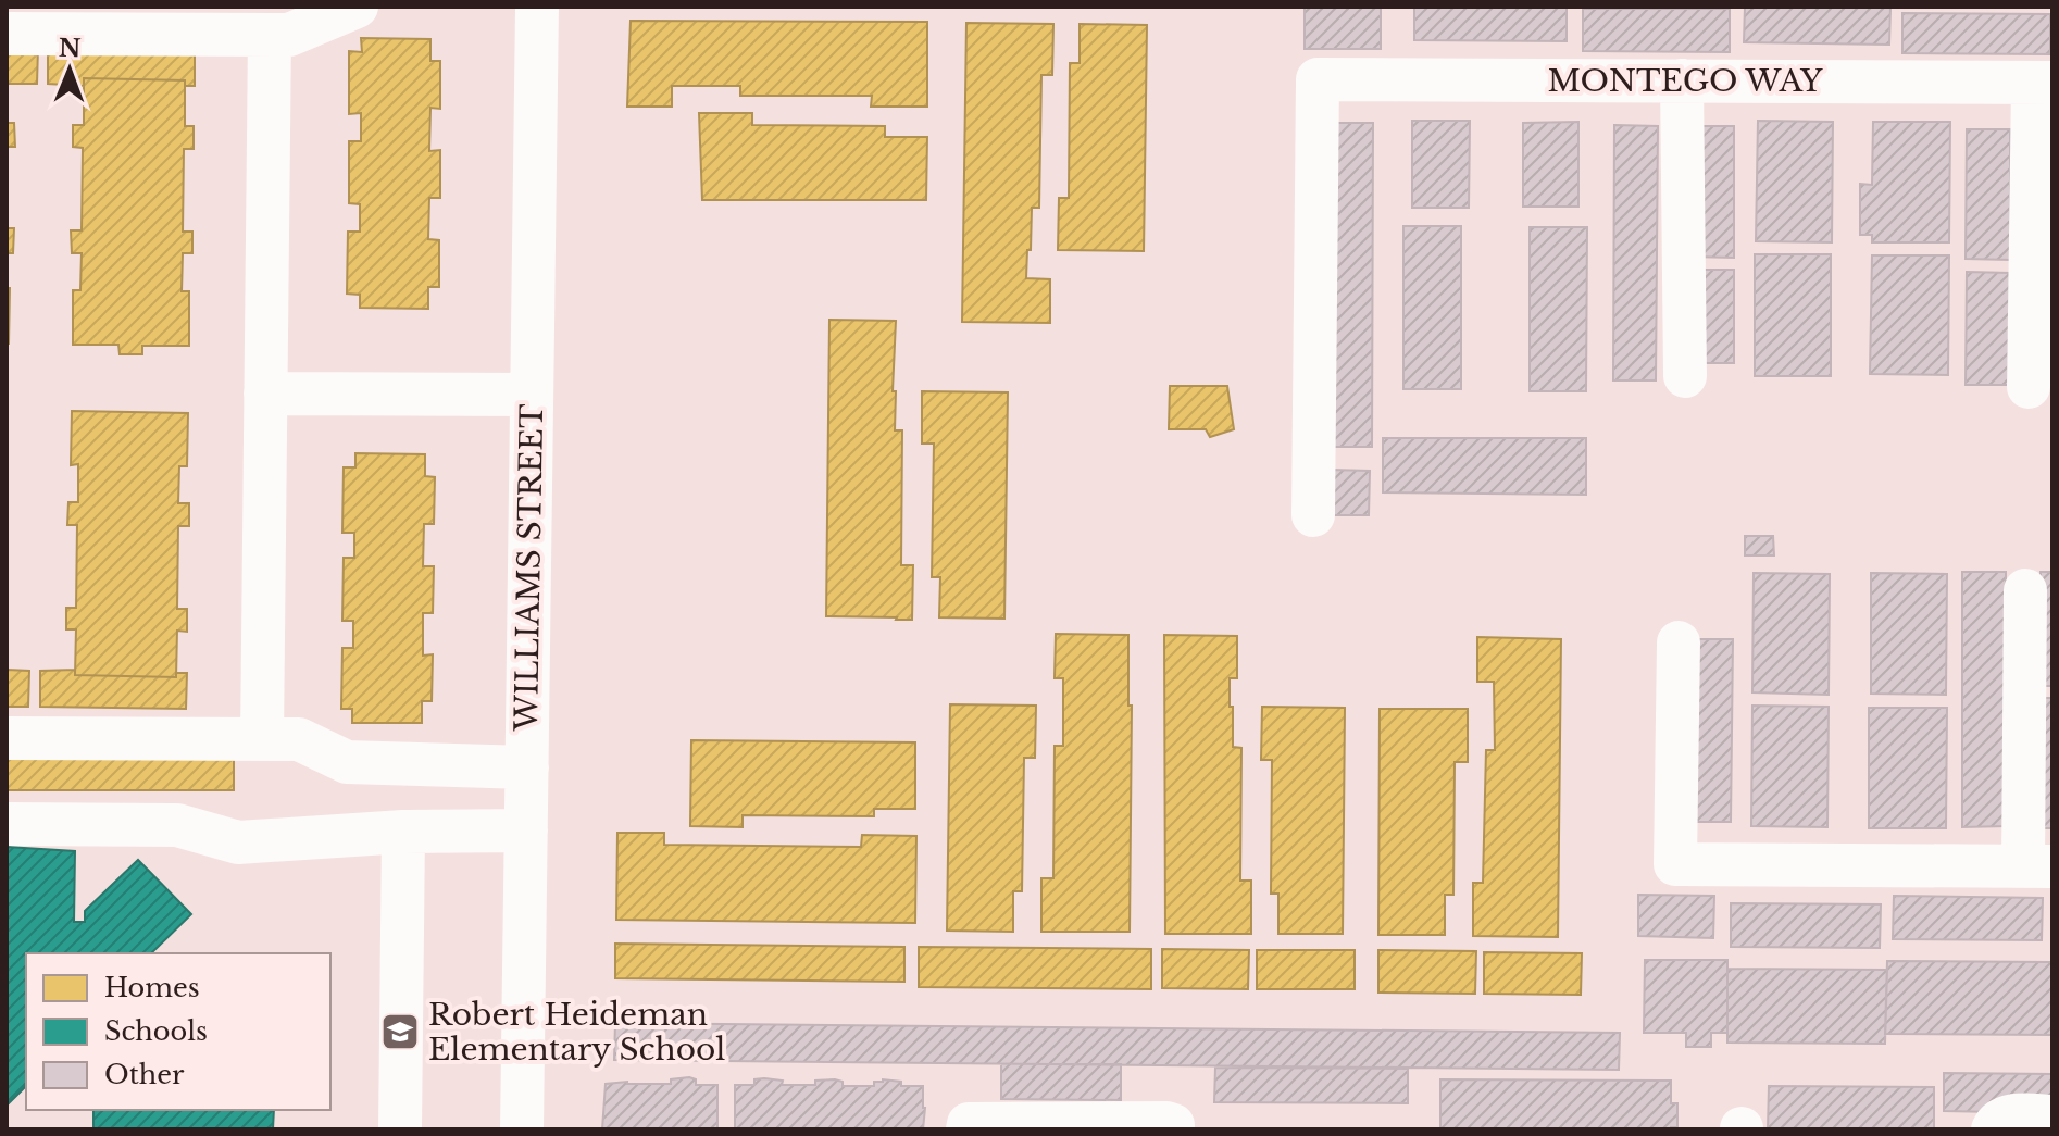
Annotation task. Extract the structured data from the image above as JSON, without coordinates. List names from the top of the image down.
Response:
{
  "streets": {
    "street": ["MONTEGO WAY", "WILLIAMS STREET"]
  },
  "places": {
    "school or university": ["Robert Heideman Elementary School"]
  },
  "legend": ["Homes", "Schools", "Other"],
  "north": "top"
}
